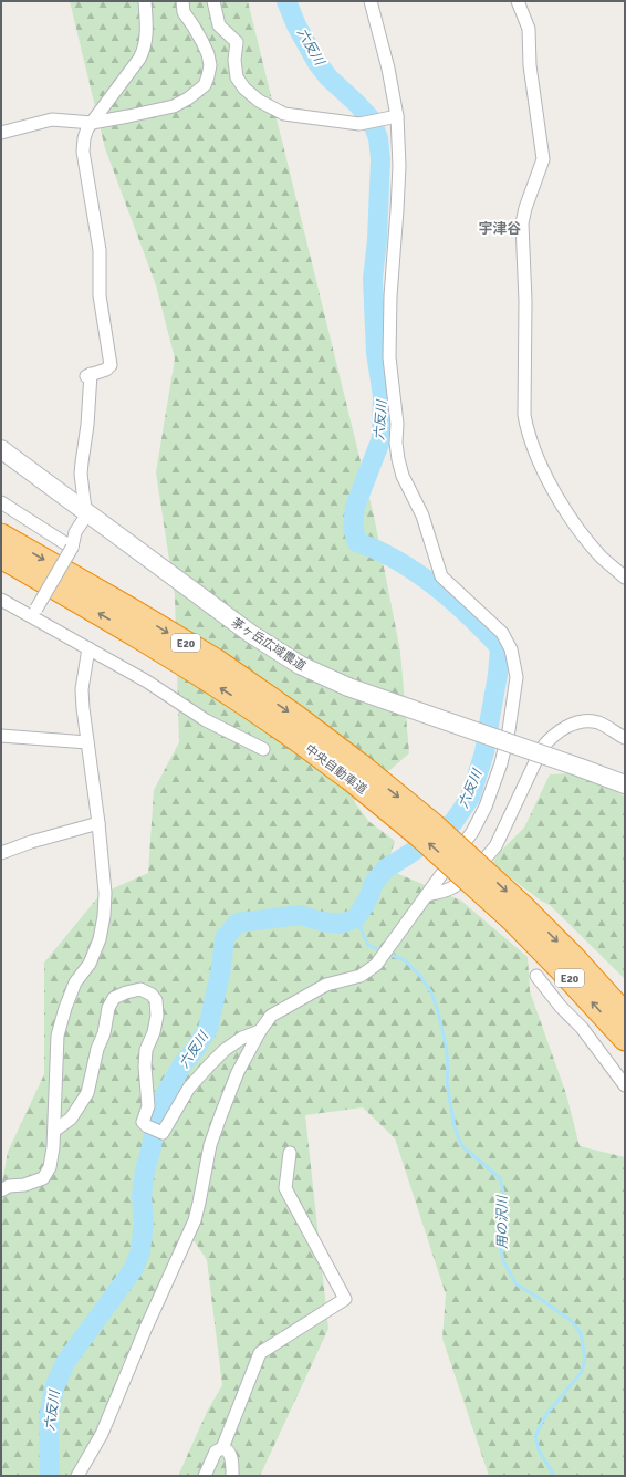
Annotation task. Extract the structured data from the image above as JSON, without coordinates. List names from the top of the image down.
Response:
{
  "streets": {
    "highway": ["E20", "中央自動車道"],
    "street": ["茅ヶ岳広域農道"]
  },
  "districts": ["宇津谷"],
  "water": ["六反川", "用の沢川"]
}
